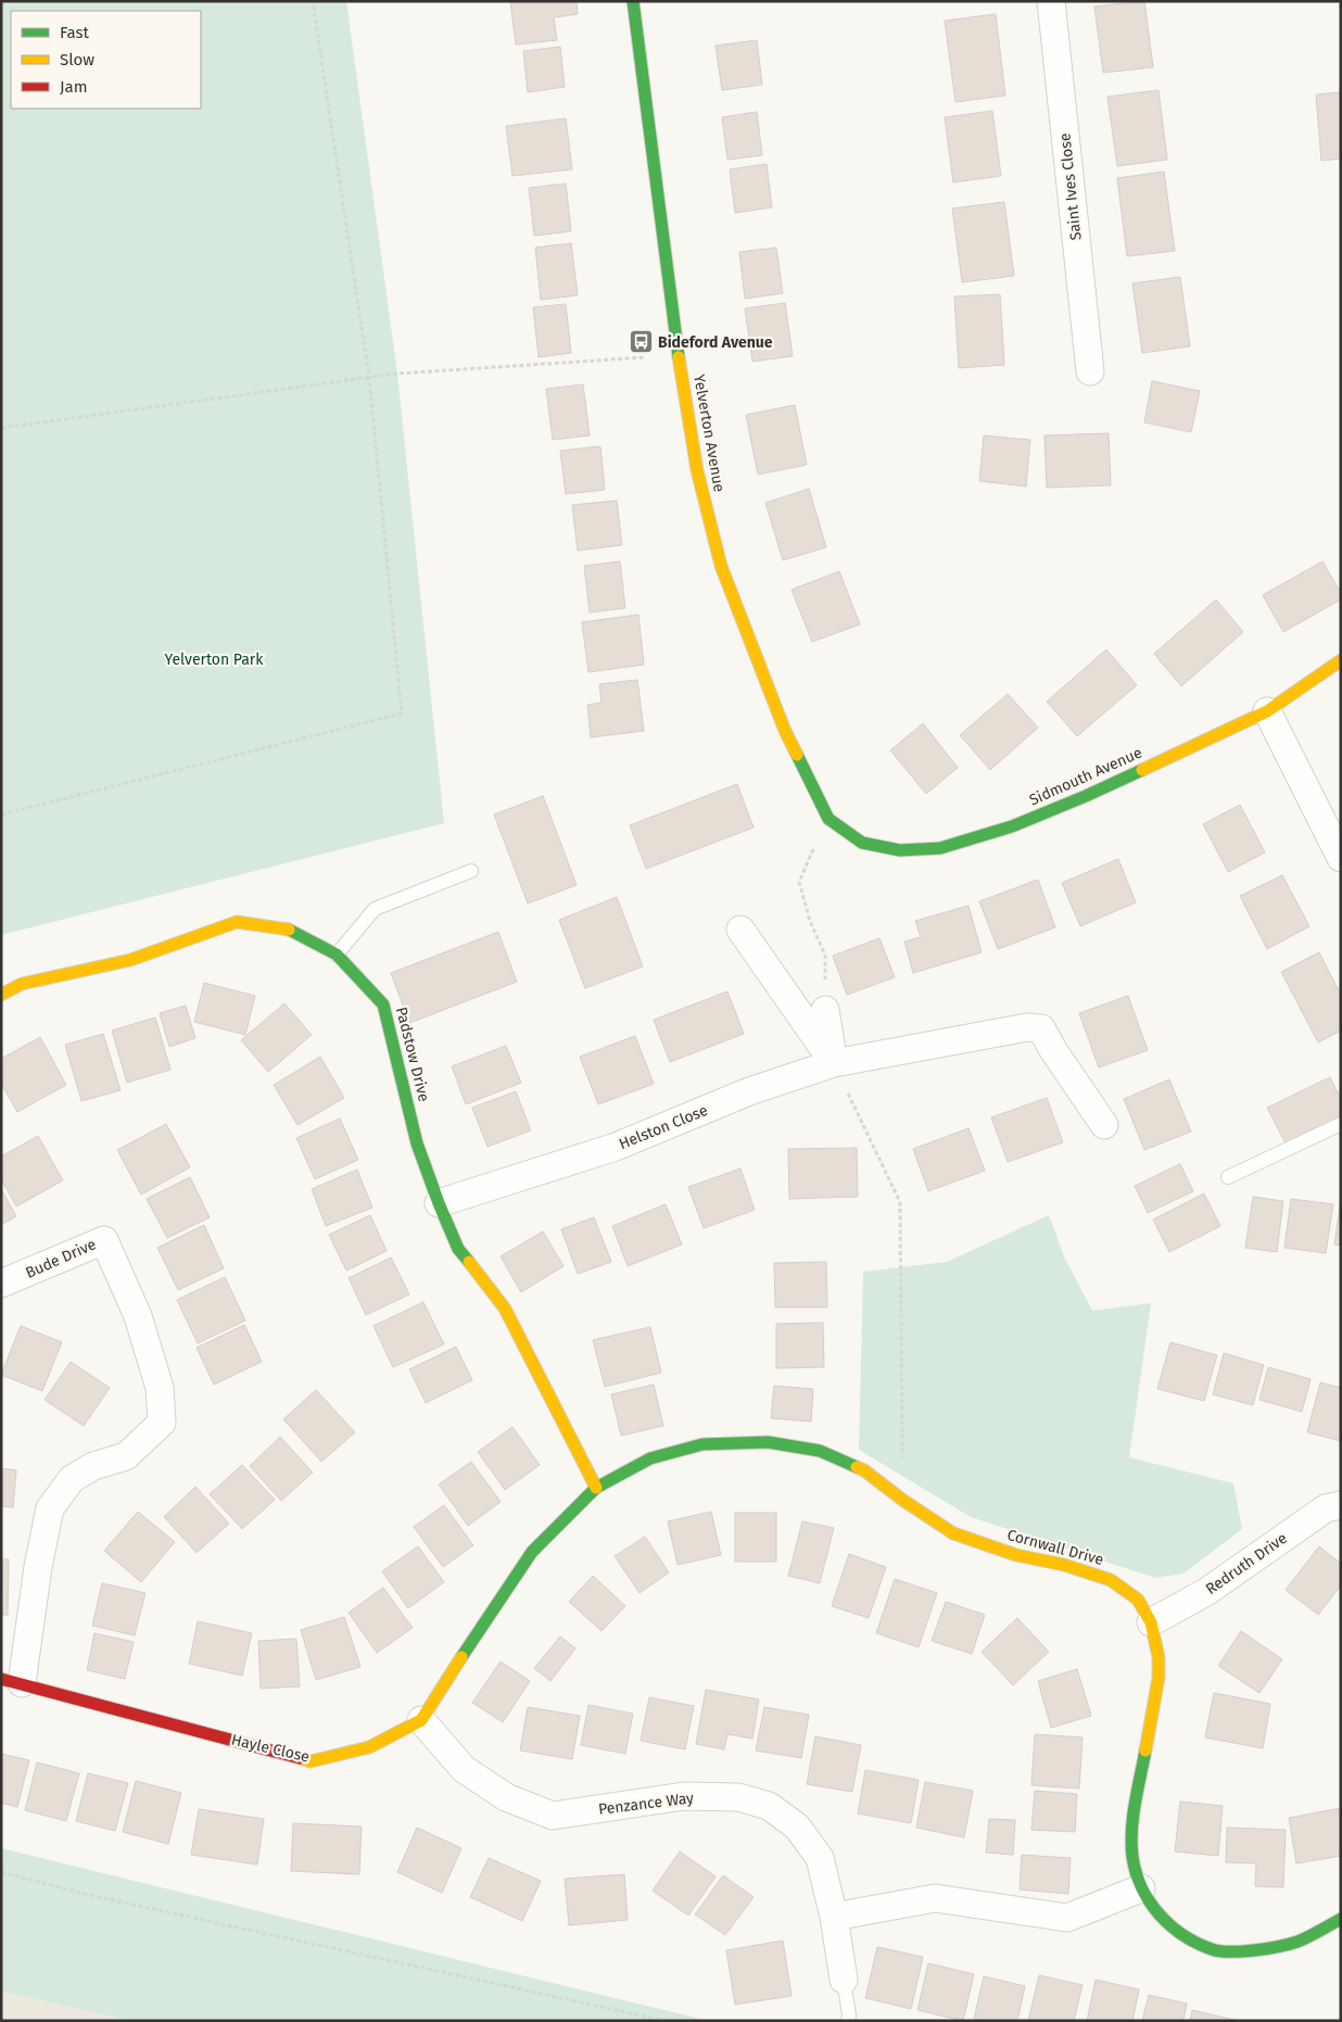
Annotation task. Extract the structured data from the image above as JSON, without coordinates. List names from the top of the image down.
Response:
{
  "streets": {
    "street": [
      "Saint Ives Close",
      "Yelverton Avenue",
      "Sidmouth Avenue",
      "Padstow Drive",
      "Helston Close",
      "Bude Drive",
      "Cornwall Drive",
      "Redruth Drive",
      "Hayle Close",
      "Penzance Way"
    ]
  },
  "crossings": [
    ["Yelverton Avenue", "Sidmouth Avenue"],
    ["Padstow Drive", "Helston Close"],
    ["Padstow Drive", "Cornwall Drive"],
    ["Bude Drive", "Hayle Close"],
    ["Cornwall Drive", "Redruth Drive"],
    ["Hayle Close", "Penzance Way"]
  ],
  "parks": ["Yelverton Park"],
  "places": {
    "bus stop": ["Bideford Avenue"]
  },
  "legend": ["Fast", "Slow", "Jam"]
}
